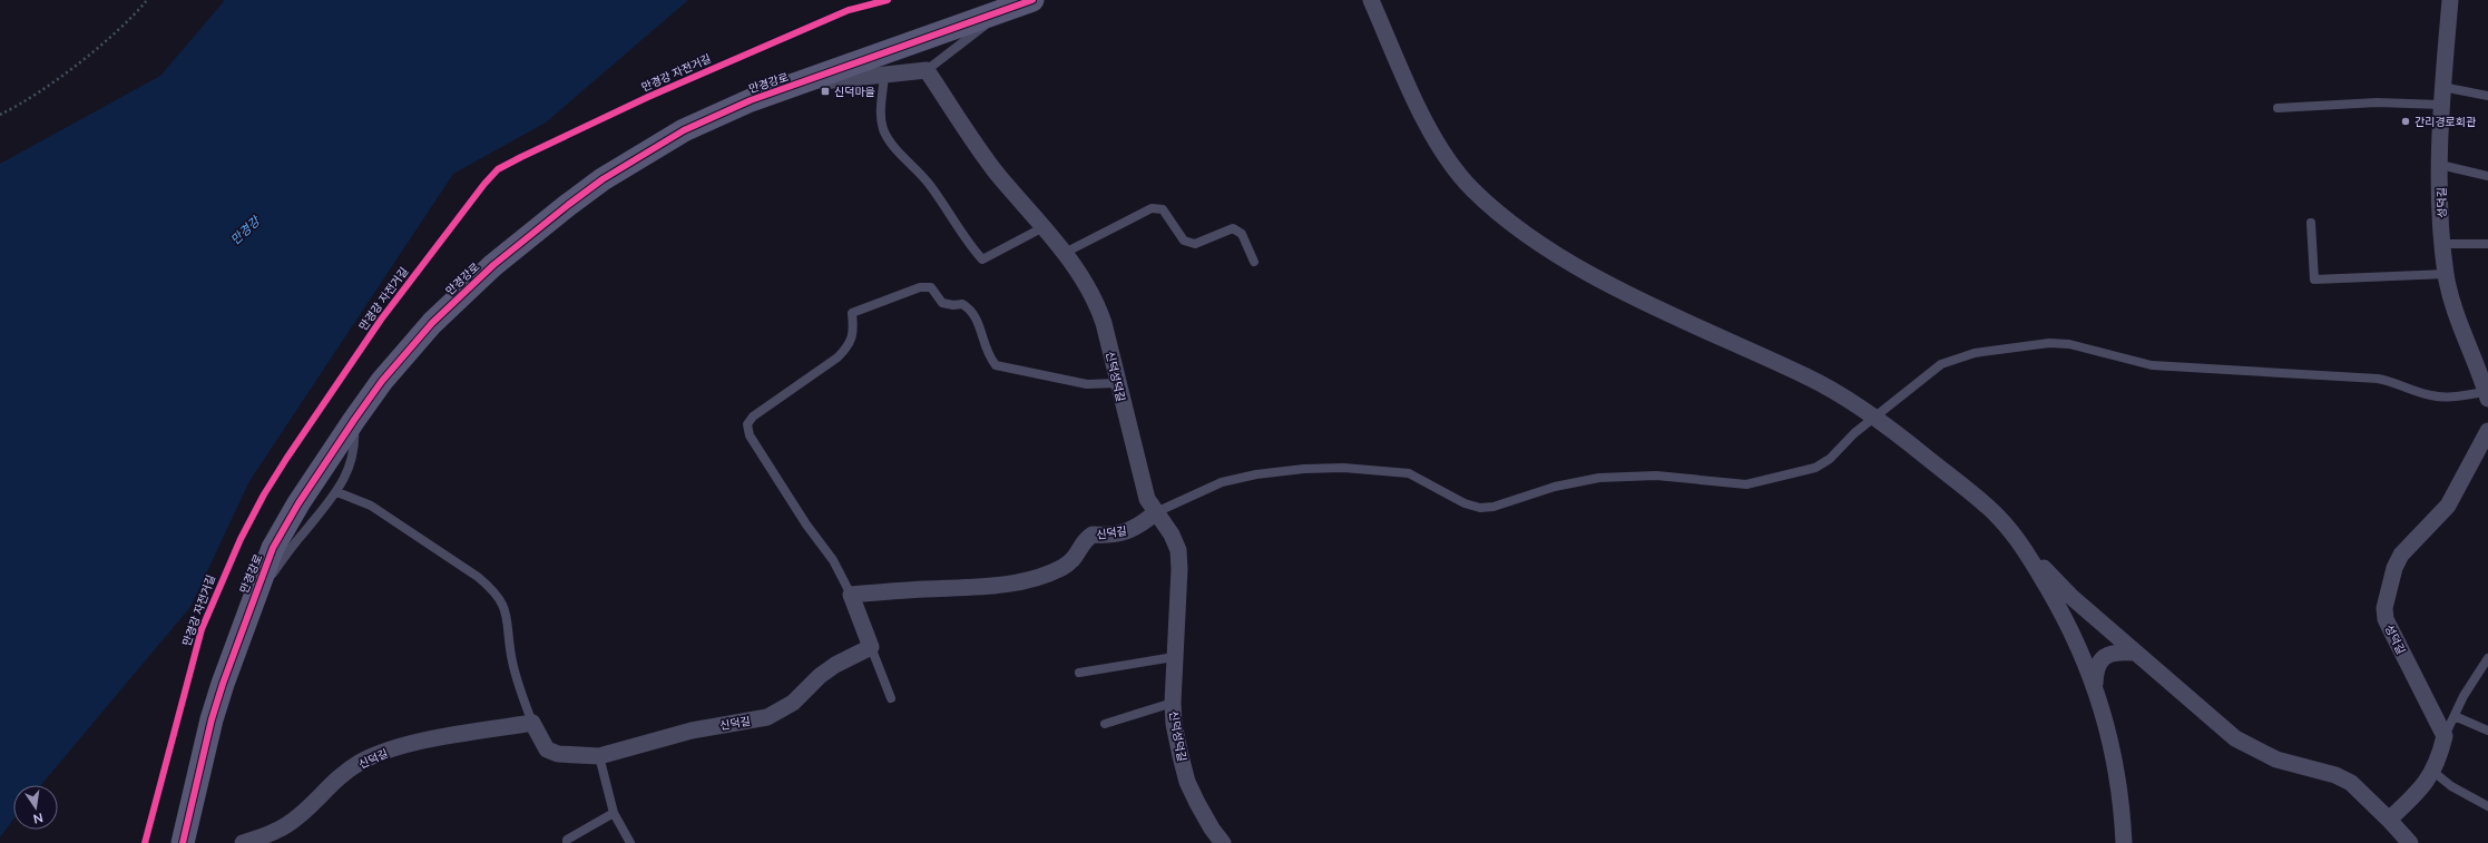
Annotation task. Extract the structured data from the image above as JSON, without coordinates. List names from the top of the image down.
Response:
{
  "streets": {
    "street": [
      "만경강로",
      "성덕길",
      "신덕성덕길",
      "신덕길"
    ],
    "cycle path": ["만경강 자전거길"]
  },
  "crossings": [
    ["신덕성덕길", "신덕길"]
  ],
  "water": ["만경강"],
  "places": {
    "transit": ["신덕마을"],
    "other": ["간리경로회관"]
  },
  "north": "bottom"
}
